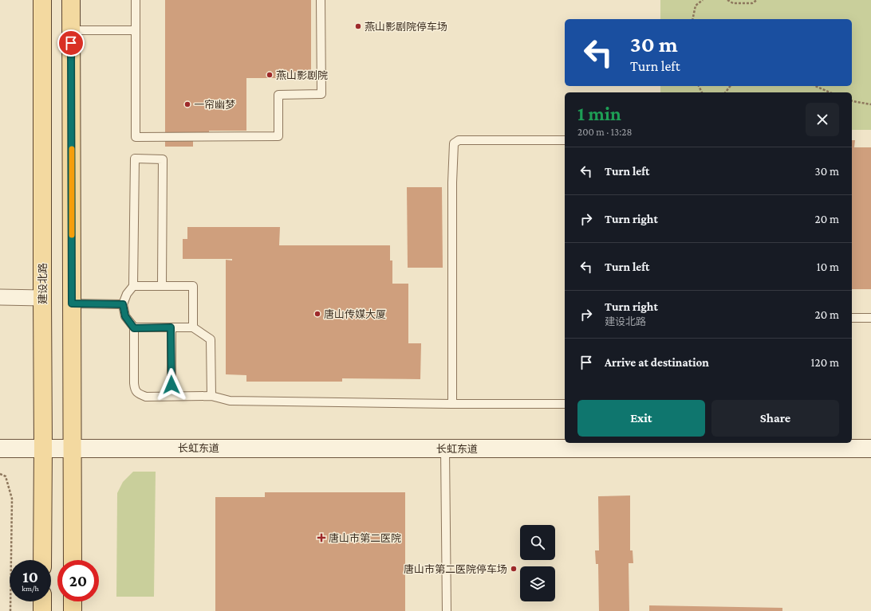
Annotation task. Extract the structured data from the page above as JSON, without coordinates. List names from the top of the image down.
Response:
{
  "streets": {
    "main road": ["建设北路"],
    "street": ["长虹东道"]
  },
  "crossings": [
    ["建设北路", "长虹东道"]
  ],
  "places": {
    "other": [
      "燕山影剧院停车场",
      "燕山影剧院",
      "一帘幽梦",
      "唐山传媒大厦",
      "唐山市第二医院停车场"
    ],
    "health": ["唐山市第二医院"]
  },
  "page": {
    "turn": ["30 m", "Turn left"],
    "heading": ["1 min", "200 m · 13:28"],
    "list": [
      {
        "name": "Turn left",
        "value": "30 m"
      },
      {
        "name": "Turn right",
        "value": "20 m"
      },
      {
        "name": "Turn left",
        "value": "10 m"
      },
      {
        "name": "Turn right",
        "note": "建设北路",
        "value": "20 m"
      },
      {
        "name": "Arrive at destination",
        "value": "120 m"
      }
    ],
    "buttons": ["Exit", "Share"],
    "speed": "10 km/h",
    "limit": "20"
  }
}
